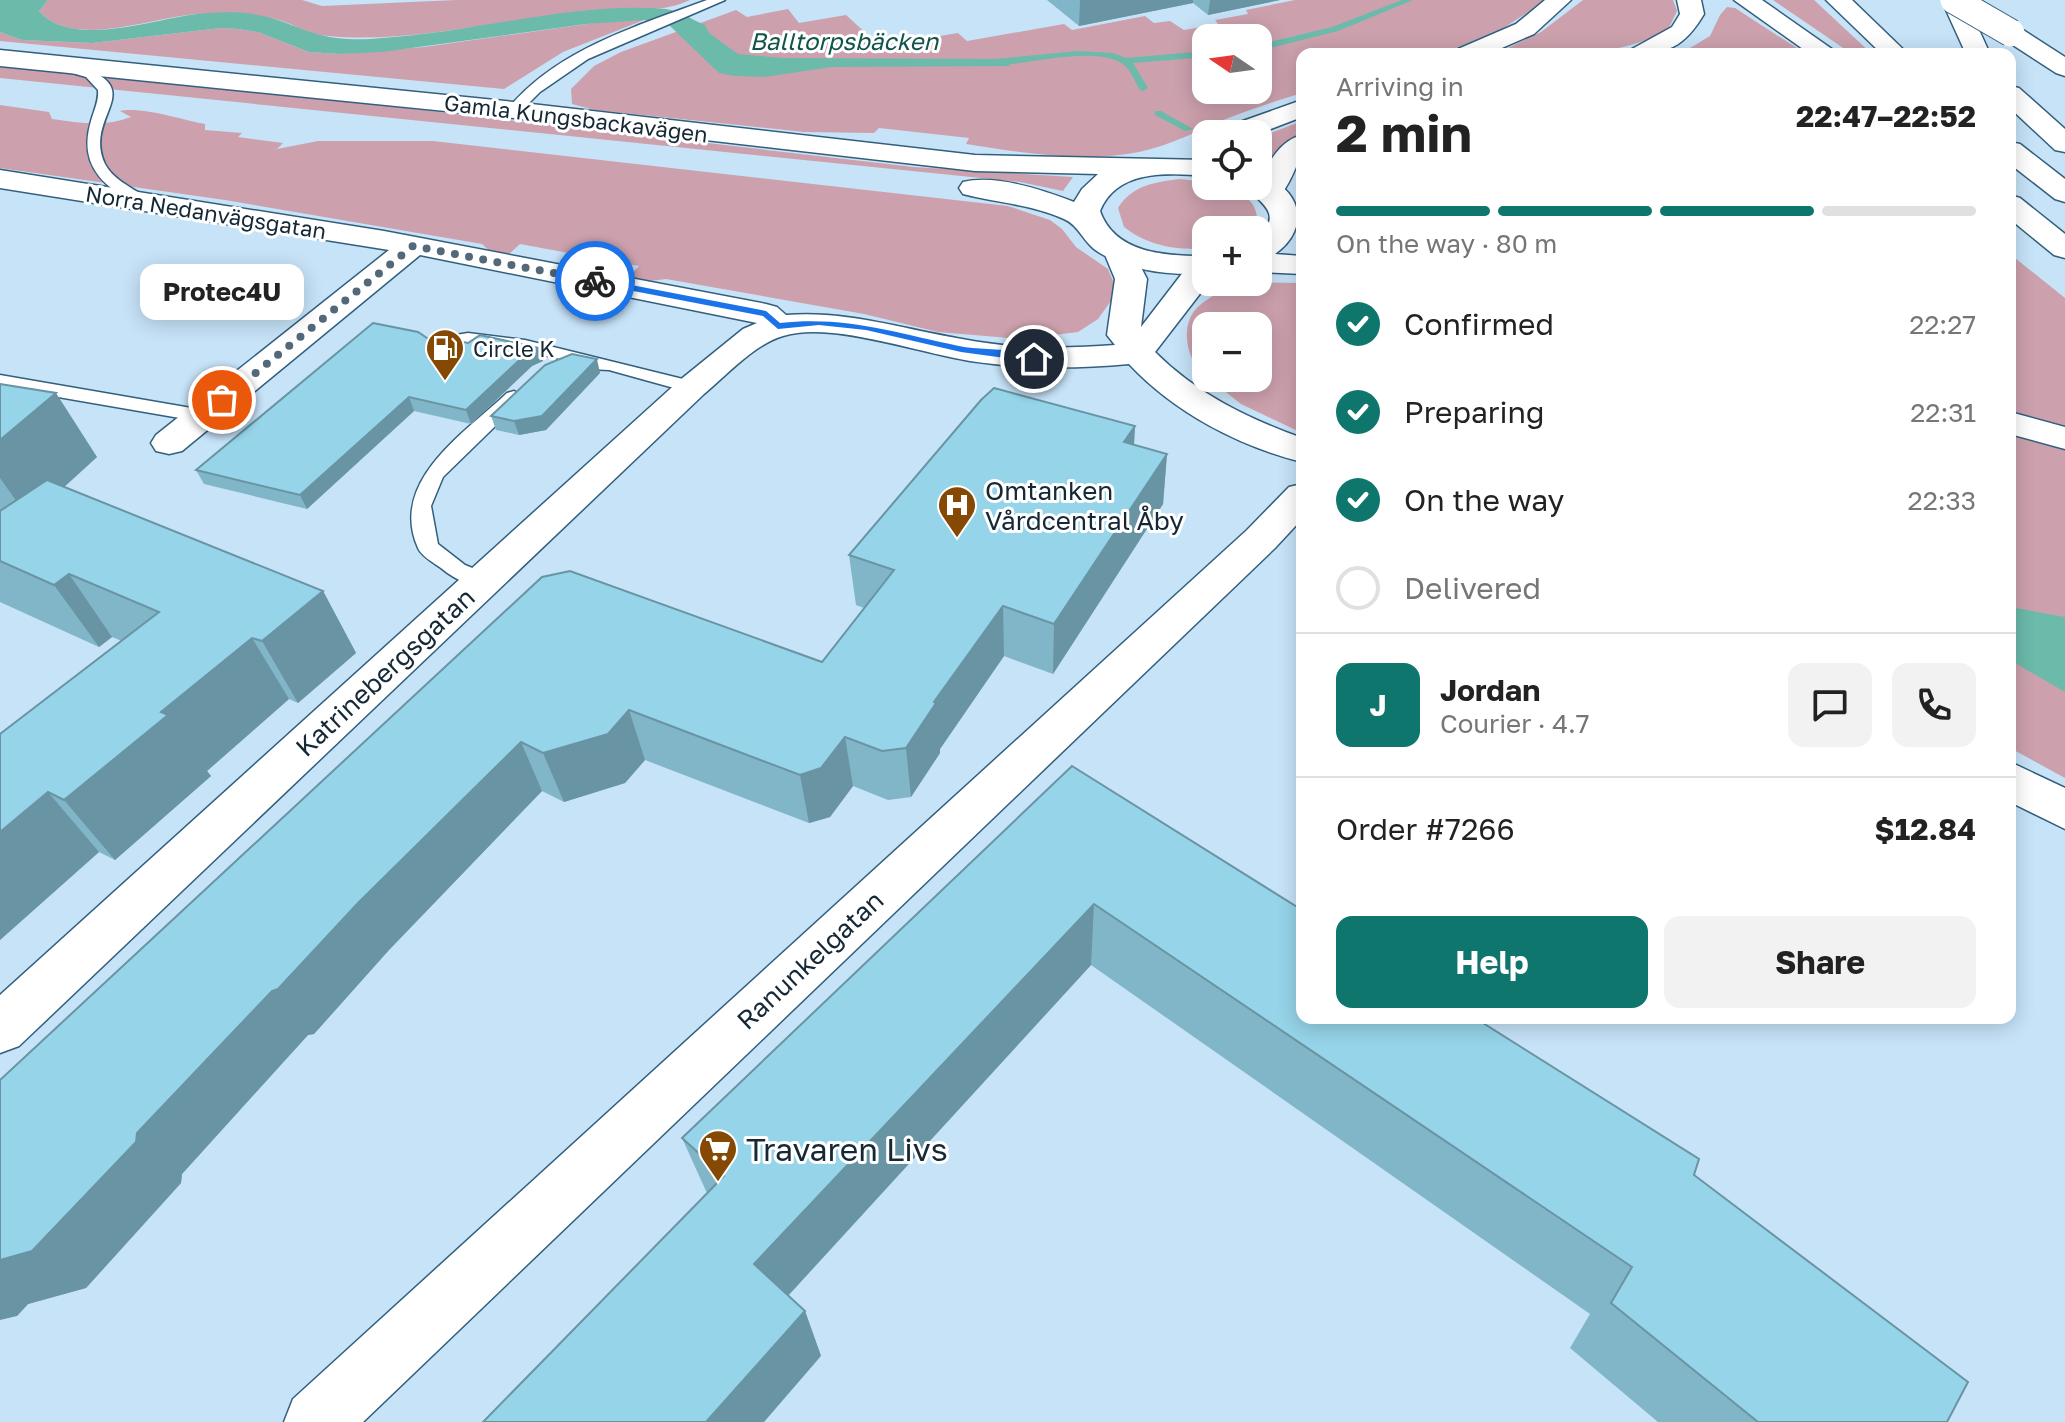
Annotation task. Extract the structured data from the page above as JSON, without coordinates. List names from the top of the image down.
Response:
{
  "streets": {
    "main road": [
      "Gamla Kungsbackavägen",
      "Norra Nedanvägsgatan",
      "Katrinebergsgatan",
      "Ranunkelgatan"
    ]
  },
  "crossings": [
    ["Norra Nedanvägsgatan", "Katrinebergsgatan"]
  ],
  "water": ["Balltorpsbäcken"],
  "places": {
    "fuel station": ["Circle K"],
    "other": ["Protec4U"],
    "hospital": ["Omtanken Vårdcentral Åby"],
    "supermarket": ["Travaren Livs"]
  },
  "north": "left",
  "page": {
    "map_buttons": ["+", "−"],
    "heading": ["2 min", "Arriving in", "22:47–22:52"],
    "panel": [
      "Jordan",
      "Courier · 4.7",
      "Order #7266",
      "$12.84"
    ],
    "bar": "On the way · 80 m",
    "bubble": "Protec4U",
    "list": [
      ["Confirmed", "22:27"],
      ["Preparing", "22:31"],
      ["On the way", "22:33"],
      "Delivered"
    ],
    "round": "J",
    "buttons": ["Help", "Share"]
  }
}
